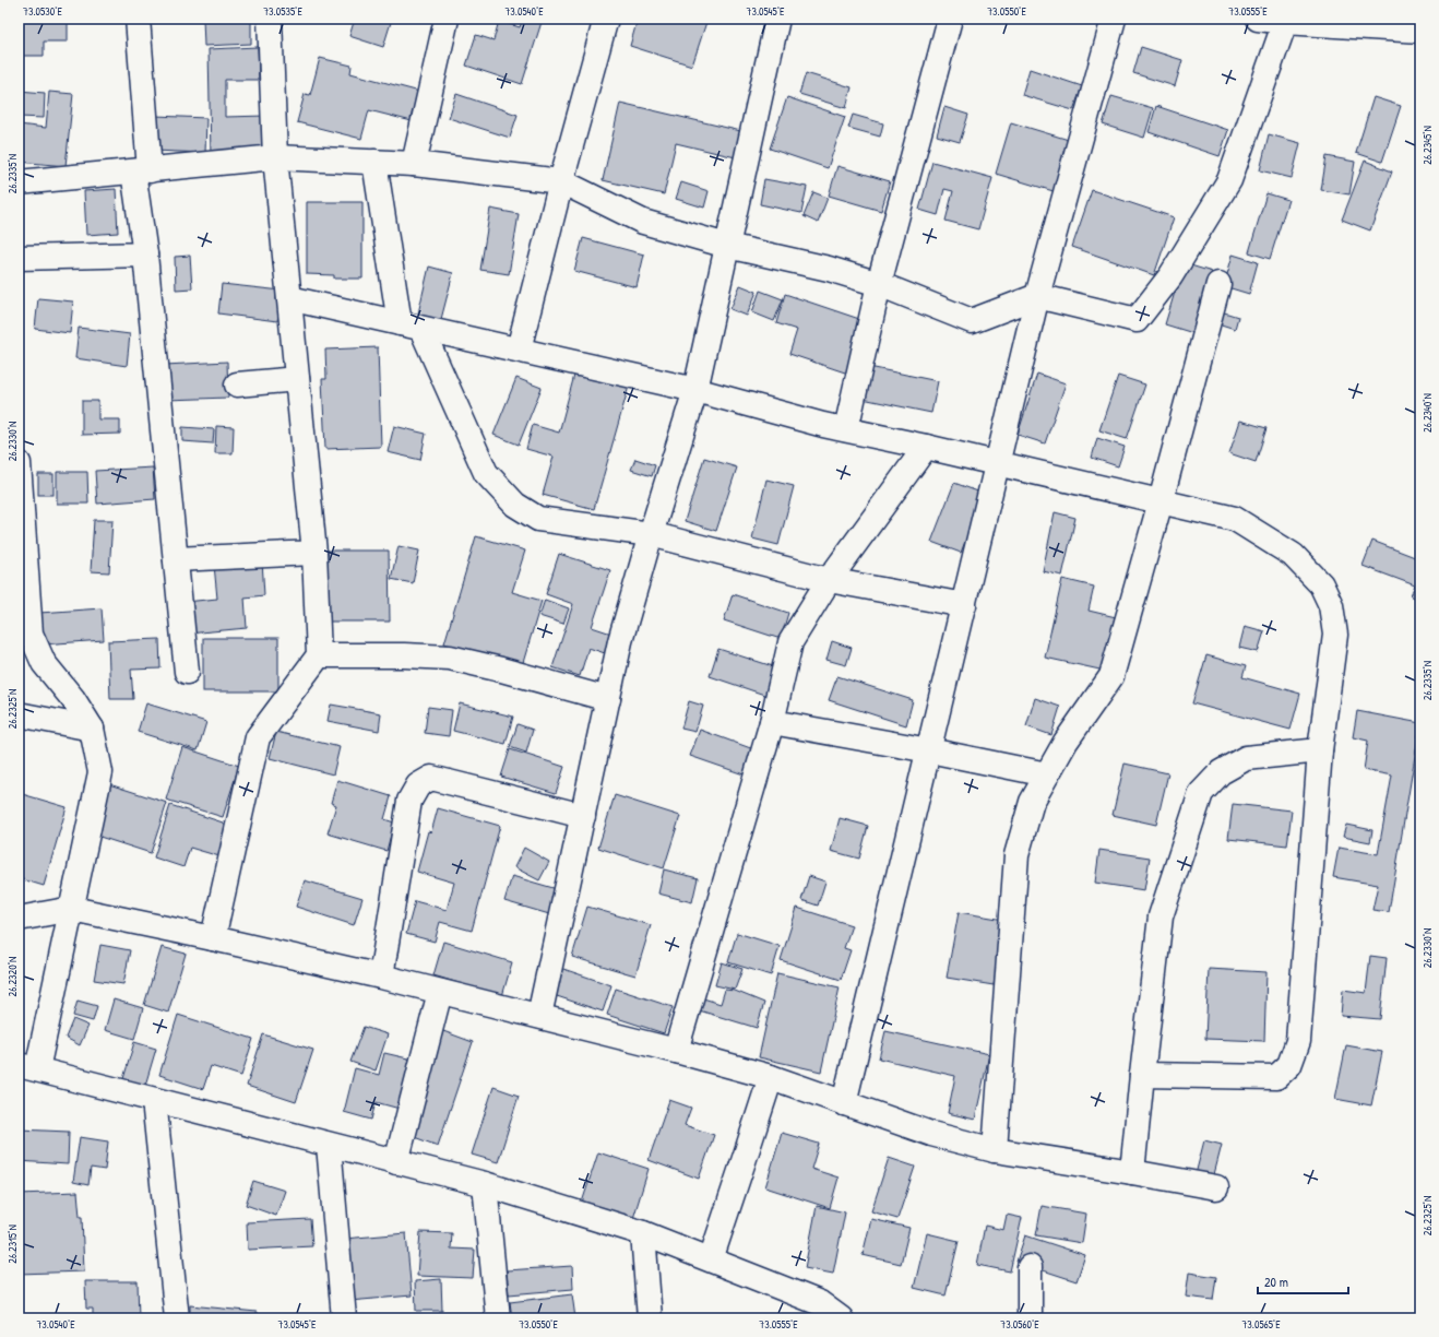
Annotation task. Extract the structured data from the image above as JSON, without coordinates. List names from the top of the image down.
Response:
{
  "scale_bar": "20 m",
  "coordinates": [
    "73.0530°E",
    "73.0535°E",
    "73.0540°E",
    "73.0545°E",
    "73.0550°E",
    "73.0555°E",
    "26.2345°N",
    "26.2335°N",
    "26.2340°N",
    "26.2330°N",
    "26.2325°N",
    "26.2320°N",
    "26.2315°N",
    "73.0560°E",
    "73.0565°E"
  ]
}
